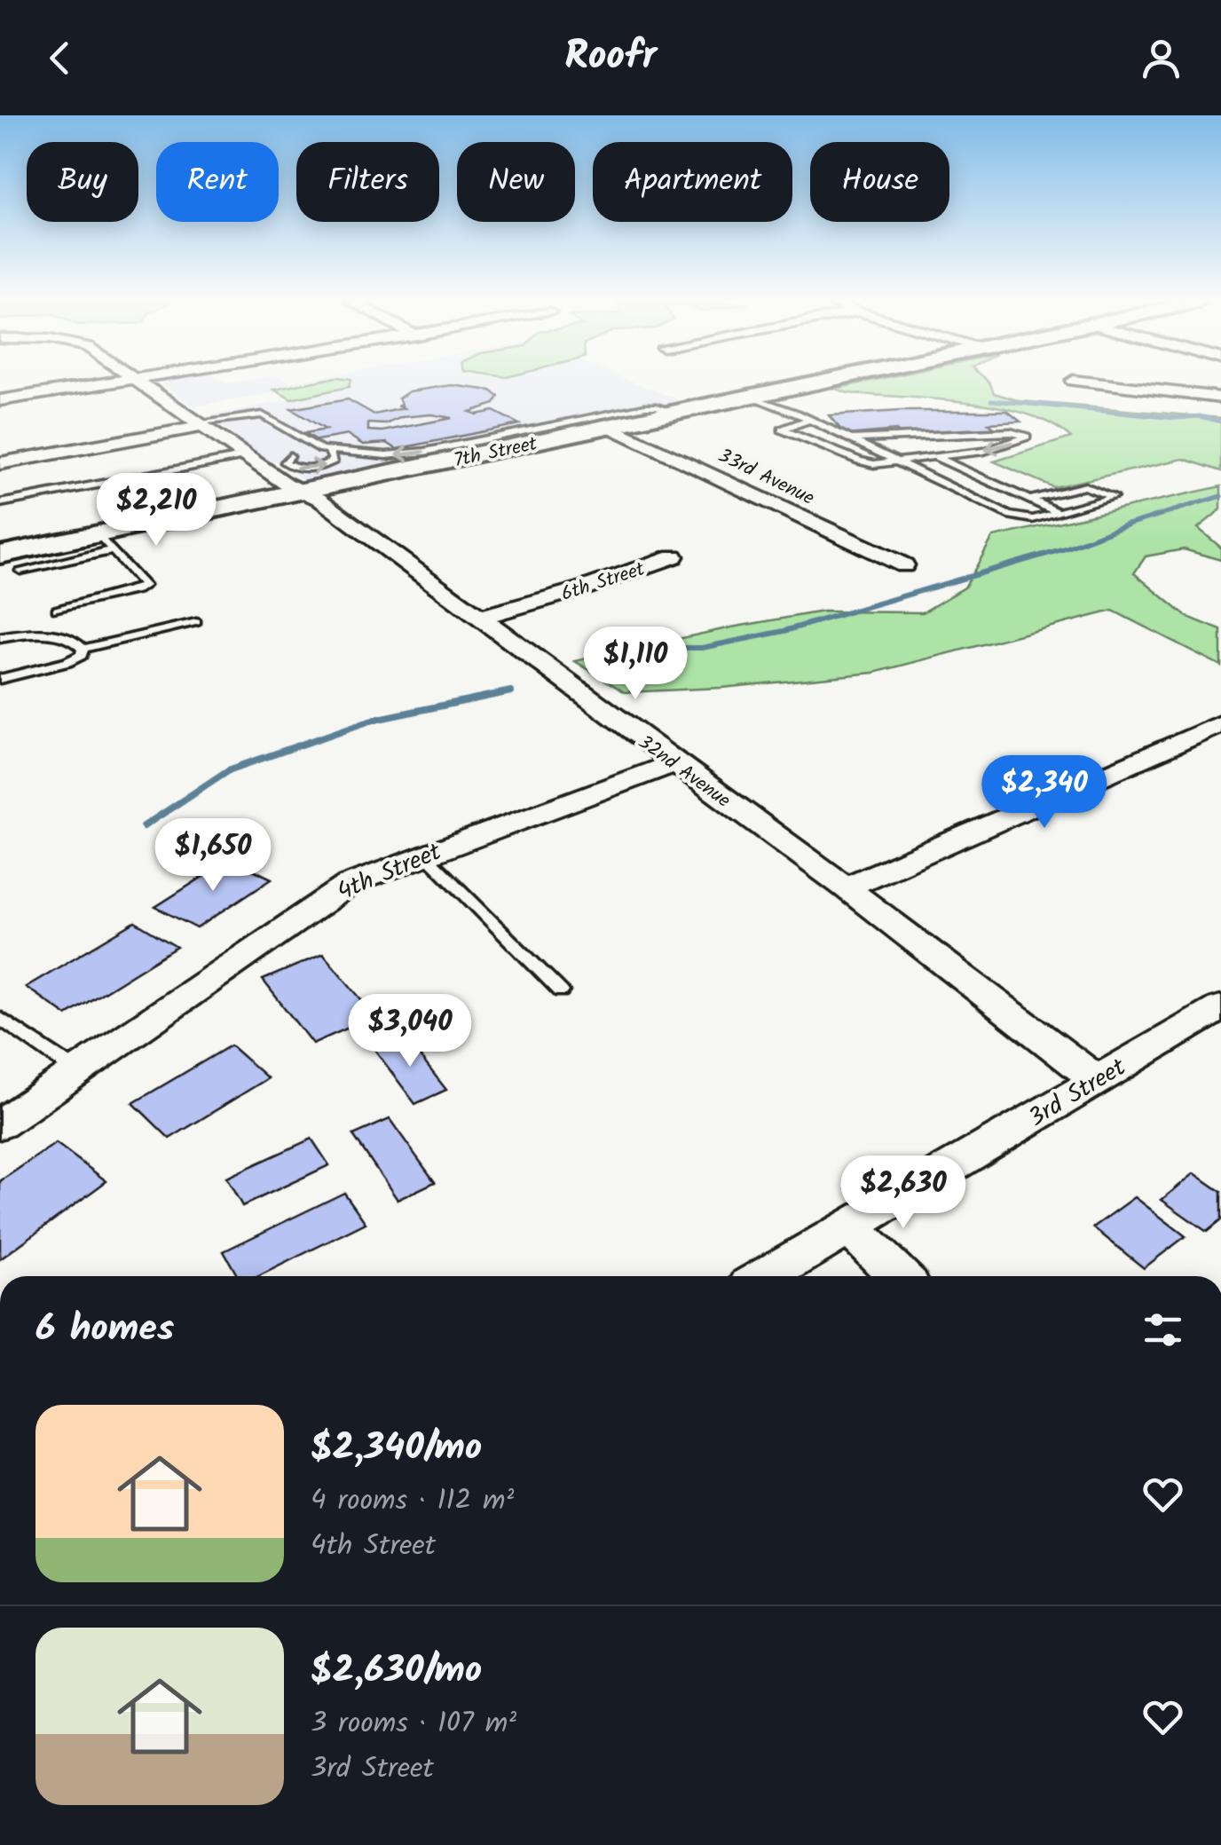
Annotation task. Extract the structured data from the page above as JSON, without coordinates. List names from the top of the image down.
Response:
{
  "streets": {
    "street": [
      "7th Street",
      "33rd Avenue",
      "6th Street",
      "32nd Avenue",
      "4th Street",
      "3rd Street"
    ]
  },
  "crossings": [
    ["7th Street", "33rd Avenue"],
    ["7th Street", "32nd Avenue"],
    ["6th Street", "32nd Avenue"],
    ["32nd Avenue", "4th Street"],
    ["32nd Avenue", "3rd Street"]
  ],
  "page": {
    "header": "Roofr",
    "chip": [
      "Buy",
      "Rent",
      "Filters",
      "New",
      "Apartment",
      "House"
    ],
    "price": [
      "$2,210",
      "$1,110",
      "$2,340",
      "$1,650",
      "$3,040",
      "$2,630"
    ],
    "heading": "6 homes",
    "list": [
      {
        "name": "$2,340/mo",
        "note": "4 rooms · 112 m² · 4th Street"
      },
      {
        "name": "$2,630/mo",
        "note": "3 rooms · 107 m² · 3rd Street"
      }
    ]
  }
}
